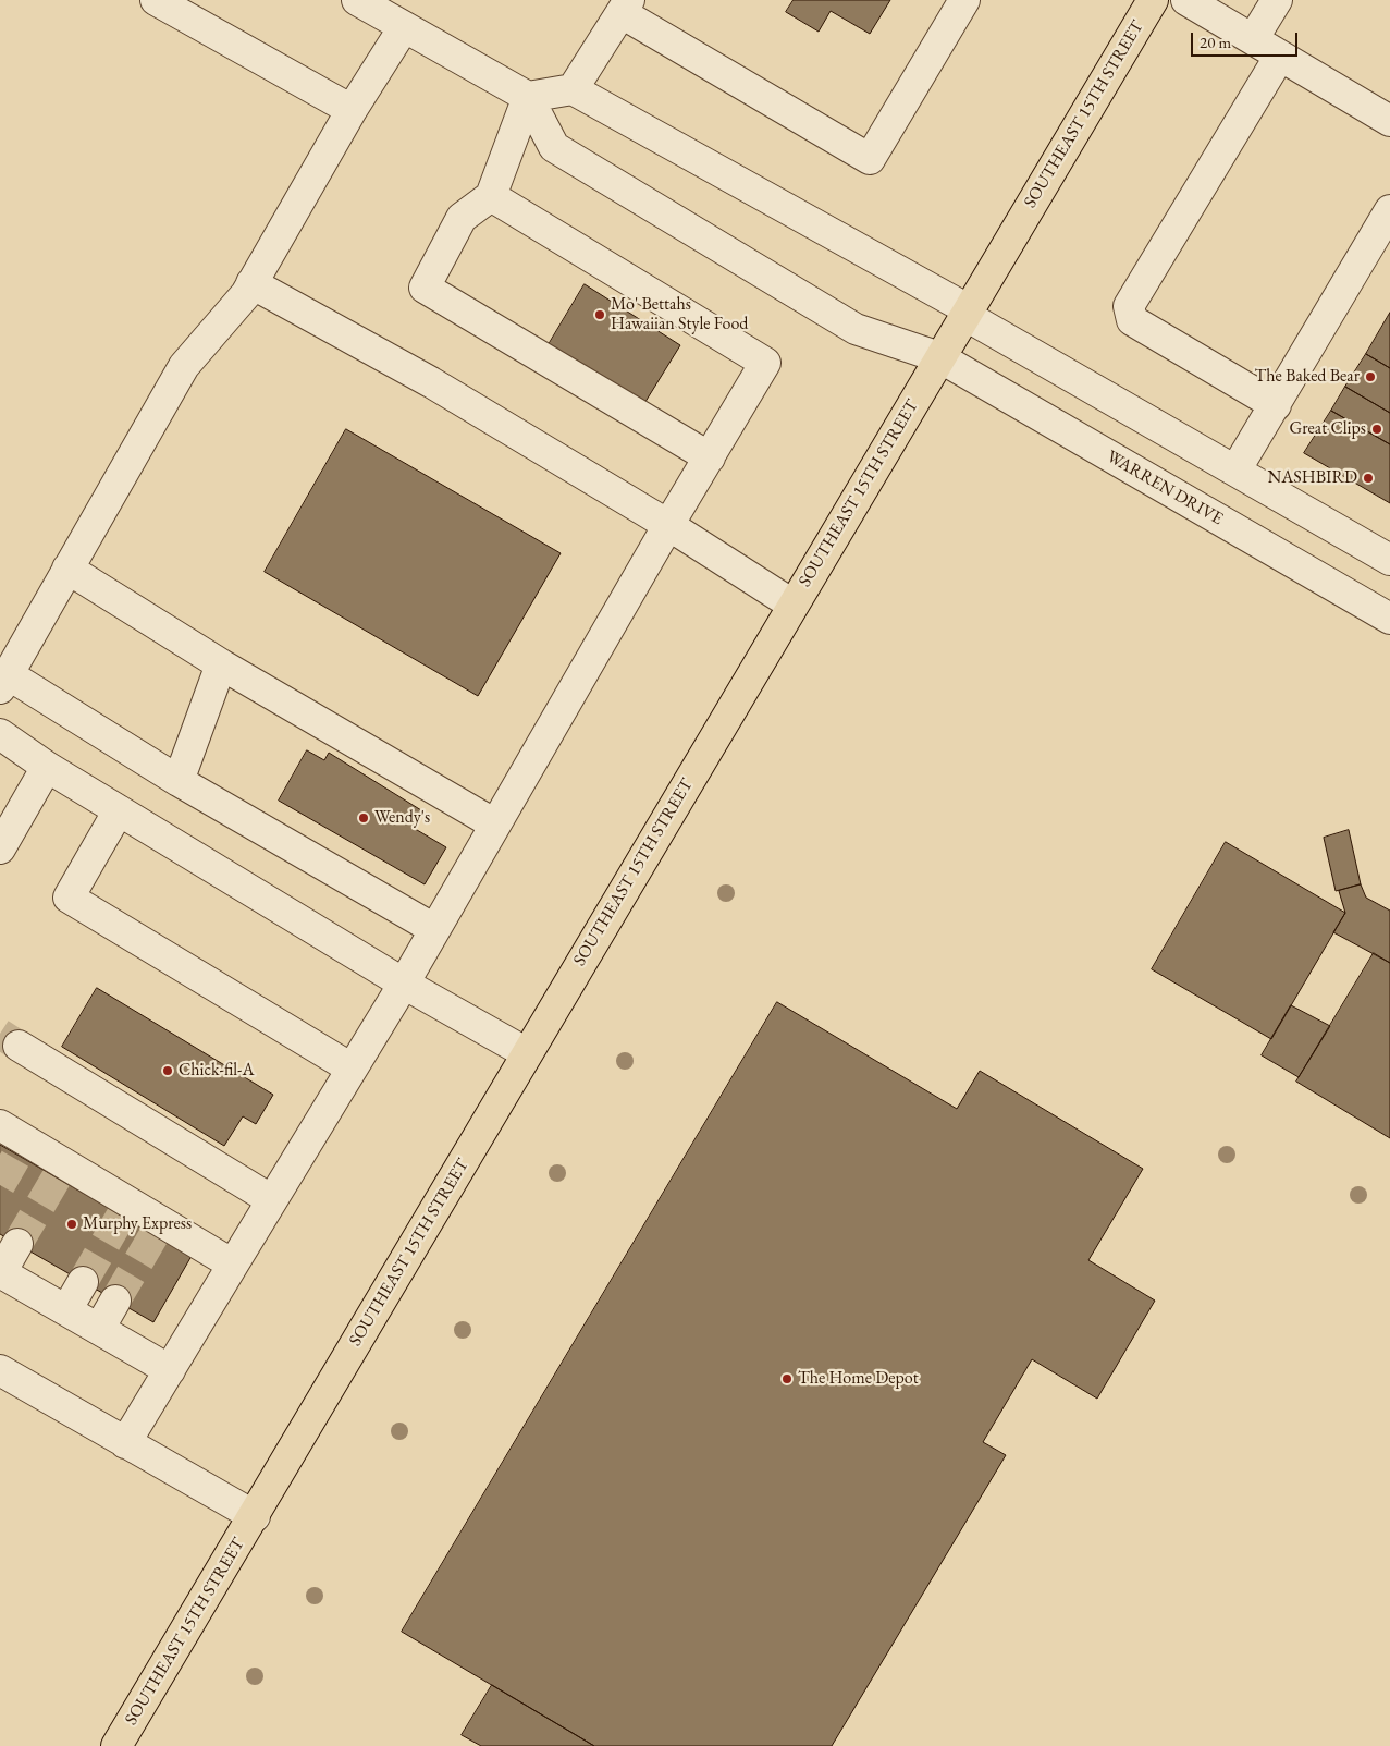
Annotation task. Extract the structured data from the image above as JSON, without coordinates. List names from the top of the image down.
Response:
{
  "streets": {
    "main road": ["SOUTHEAST 15TH STREET"],
    "street": ["WARREN DRIVE"]
  },
  "crossings": [
    ["SOUTHEAST 15TH STREET", "WARREN DRIVE"]
  ],
  "places": [
    "Mo' Bettahs Hawaiian Style Food",
    "The Baked Bear",
    "Great Clips",
    "NASHBIRD",
    "Wendy's",
    "Chick-fil-A",
    "Murphy Express",
    "The Home Depot"
  ],
  "scale_bar": "20 m"
}
